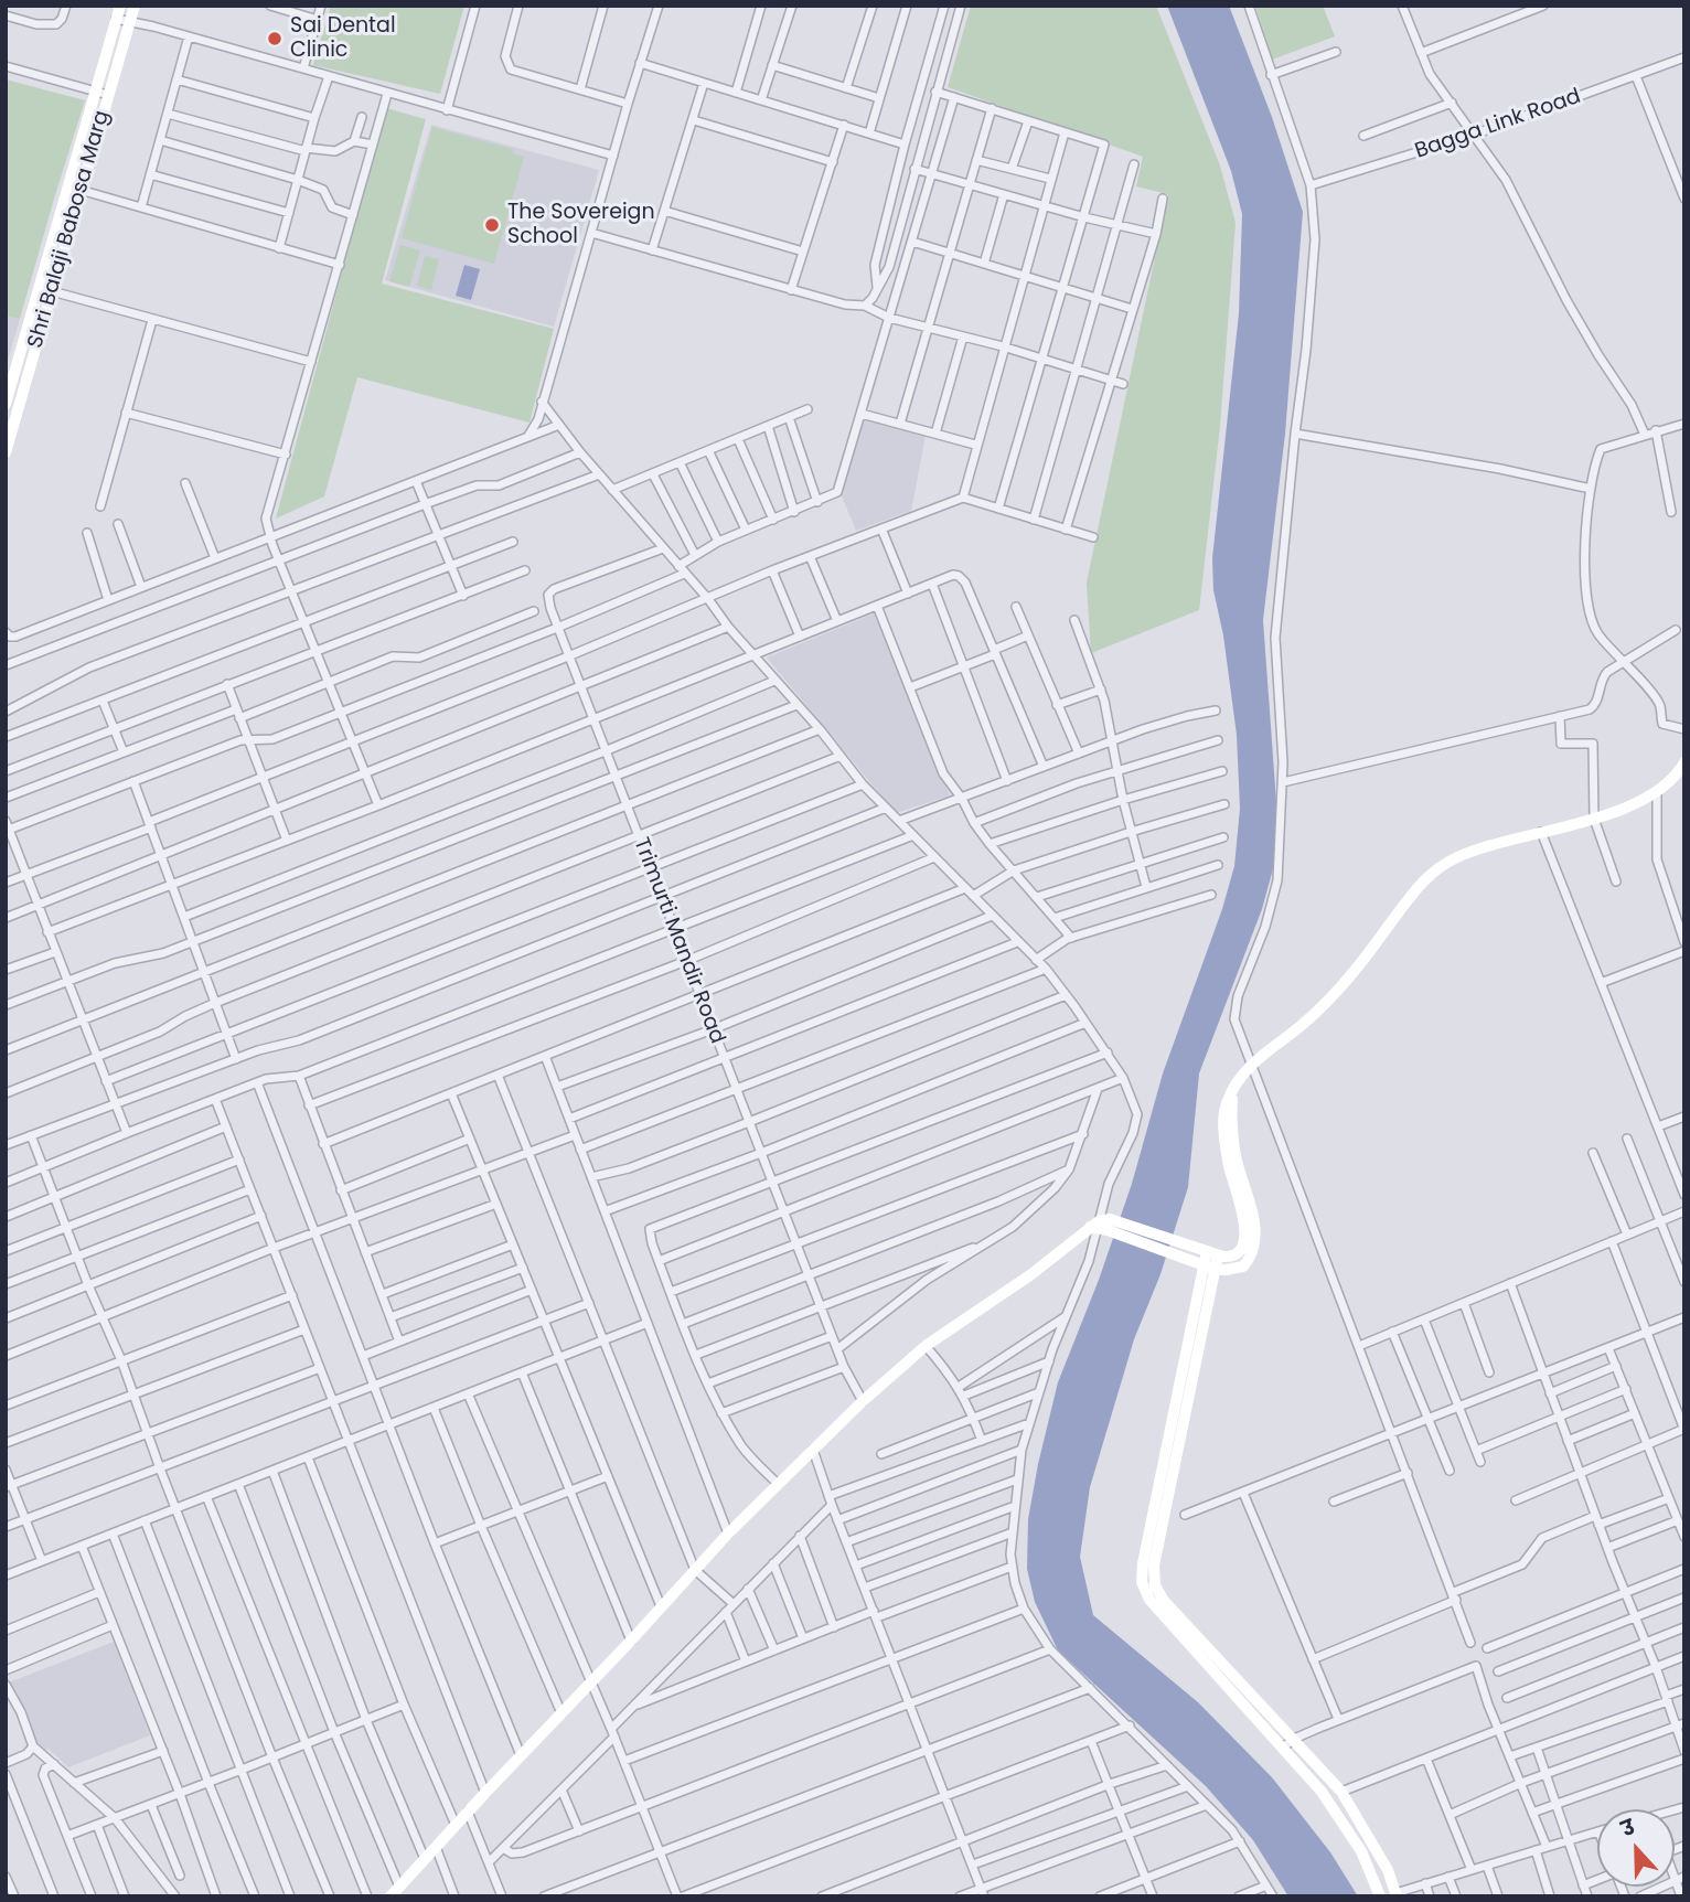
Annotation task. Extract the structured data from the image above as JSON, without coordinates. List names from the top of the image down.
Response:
{
  "streets": {
    "street": ["Bagga Link Road", "Shri Balaji Babosa Marg", "Trimurti Mandir Road"]
  },
  "places": ["Sai Dental Clinic", "The Sovereign School"],
  "north": "top"
}
